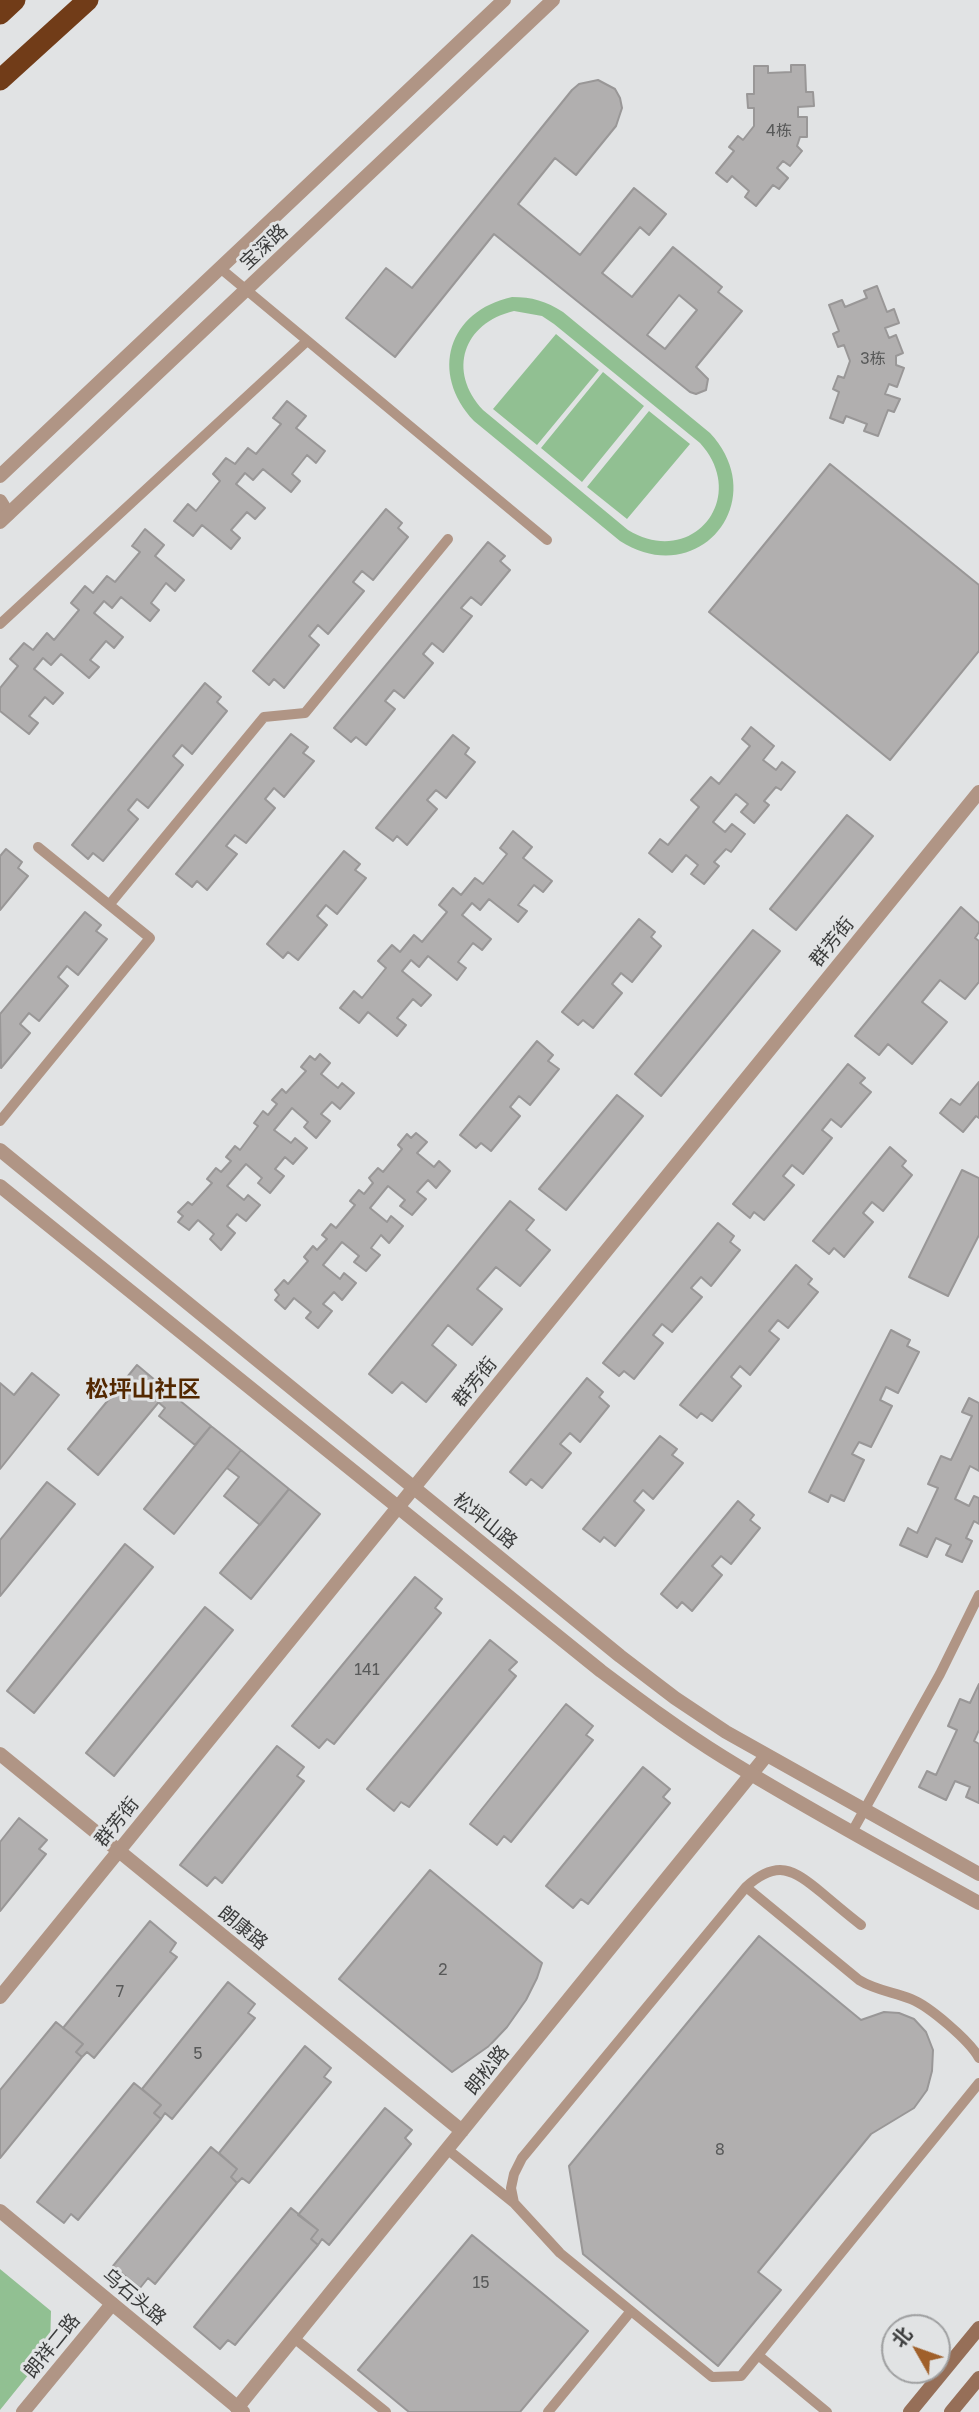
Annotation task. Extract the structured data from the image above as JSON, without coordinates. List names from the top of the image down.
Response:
{
  "streets": {
    "street": [
      "宝深路",
      "群芳街",
      "松坪山路",
      "朗康路",
      "朗松路",
      "乌石头路",
      "朗祥二路"
    ]
  },
  "crossings": [
    ["群芳街", "松坪山路"],
    ["群芳街", "朗康路"],
    ["松坪山路", "朗松路"],
    ["朗康路", "朗松路"],
    ["朗松路", "乌石头路"],
    ["乌石头路", "朗祥二路"]
  ],
  "districts": ["松坪山社区"],
  "house_numbers": [
    "4栋",
    "3栋",
    "141",
    "2",
    "7",
    "5",
    "8",
    "15"
  ],
  "north": "top left"
}
